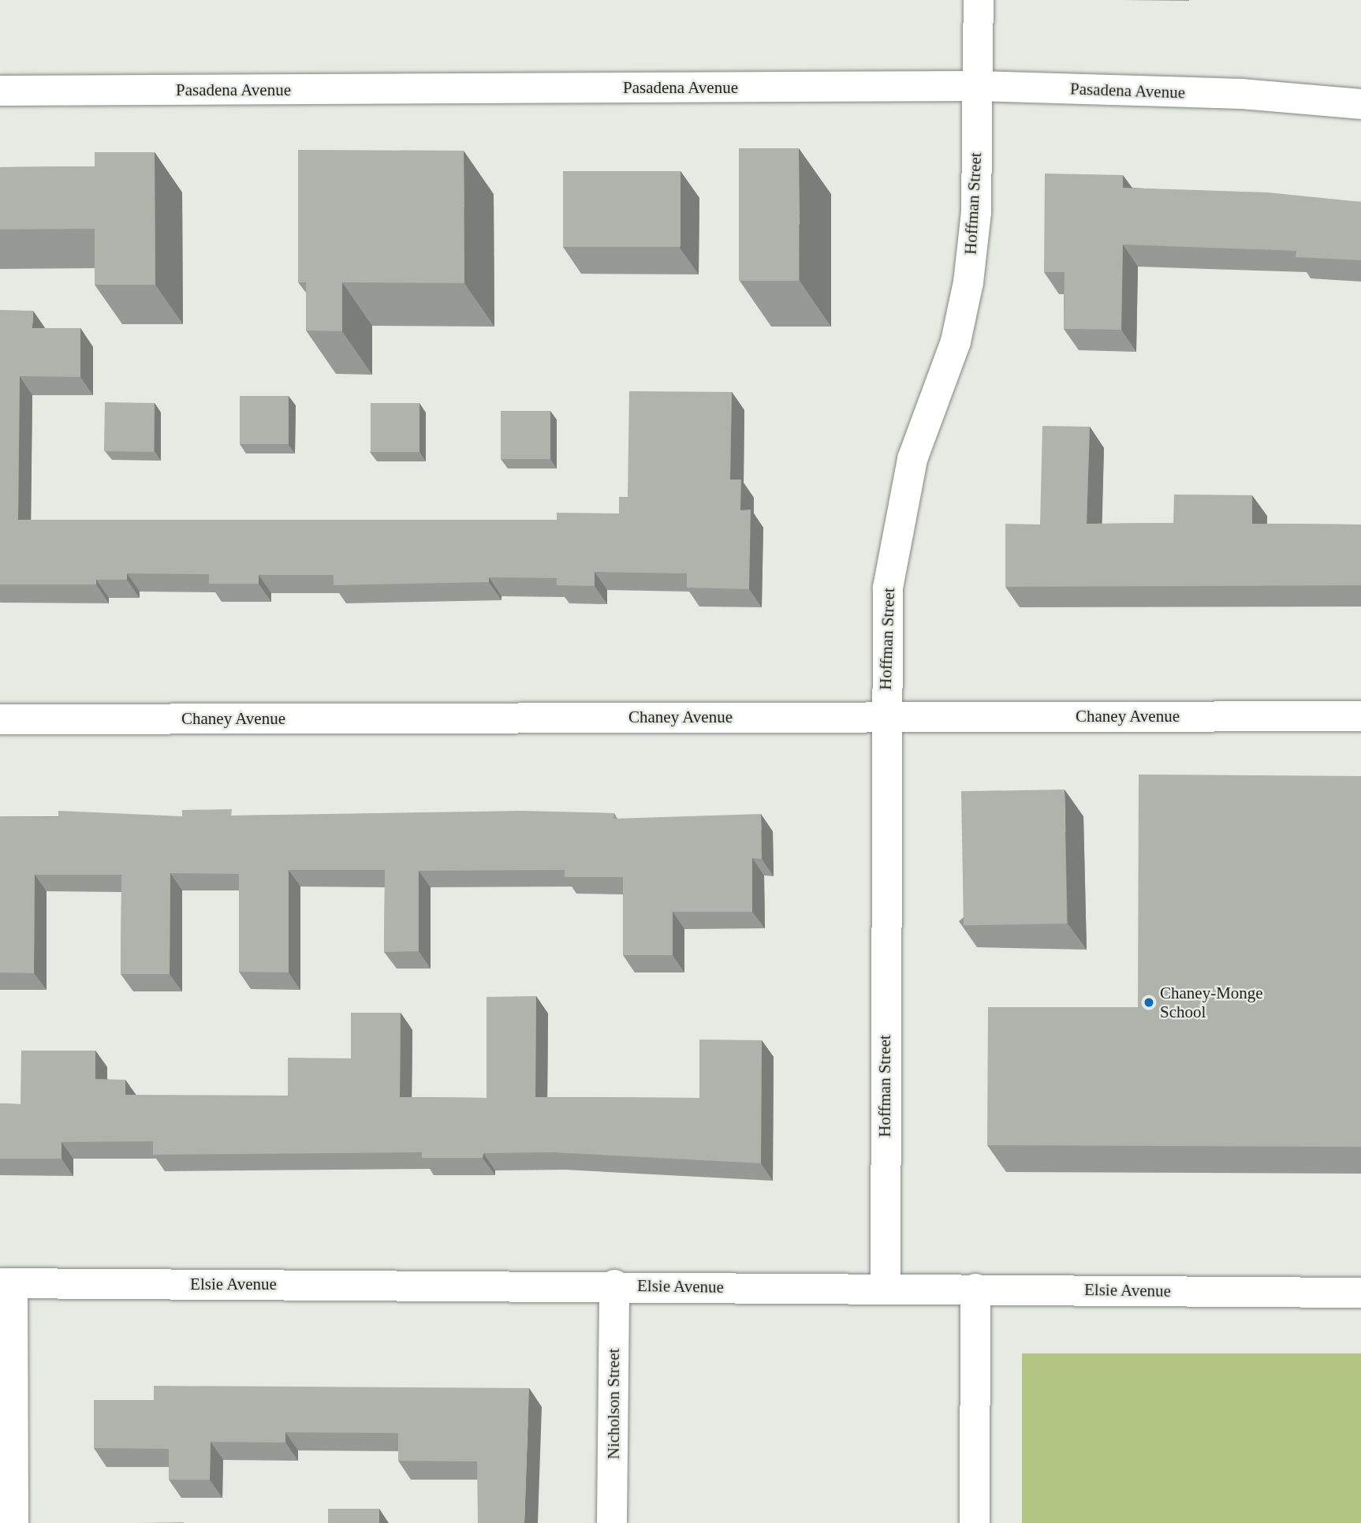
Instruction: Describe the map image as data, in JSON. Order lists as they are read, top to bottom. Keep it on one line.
{"streets":{"street":["Pasadena Avenue","Hoffman Street","Chaney Avenue","Elsie Avenue","Nicholson Street"]},"crossings":[["Pasadena Avenue","Hoffman Street"],["Hoffman Street","Chaney Avenue"],["Hoffman Street","Elsie Avenue"],["Elsie Avenue","Nicholson Street"]],"places":["Chaney-Monge School"]}
